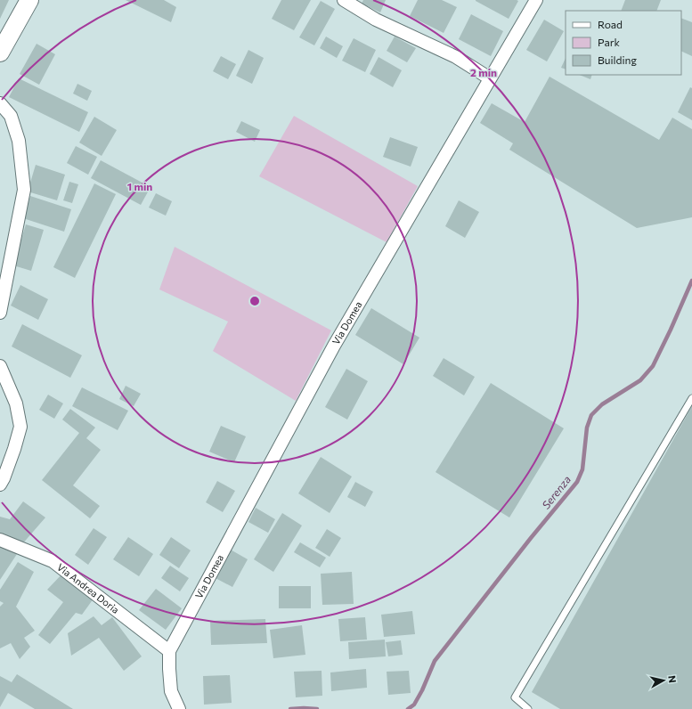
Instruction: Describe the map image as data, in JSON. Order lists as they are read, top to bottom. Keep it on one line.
{"streets":{"street":["Via Domea","Via Andrea Doria"]},"crossings":[["Via Domea","Via Andrea Doria"]],"water":["Serenza"],"legend":["Road","Park","Building"],"north":"right","rings":["2 min","1 min"]}
